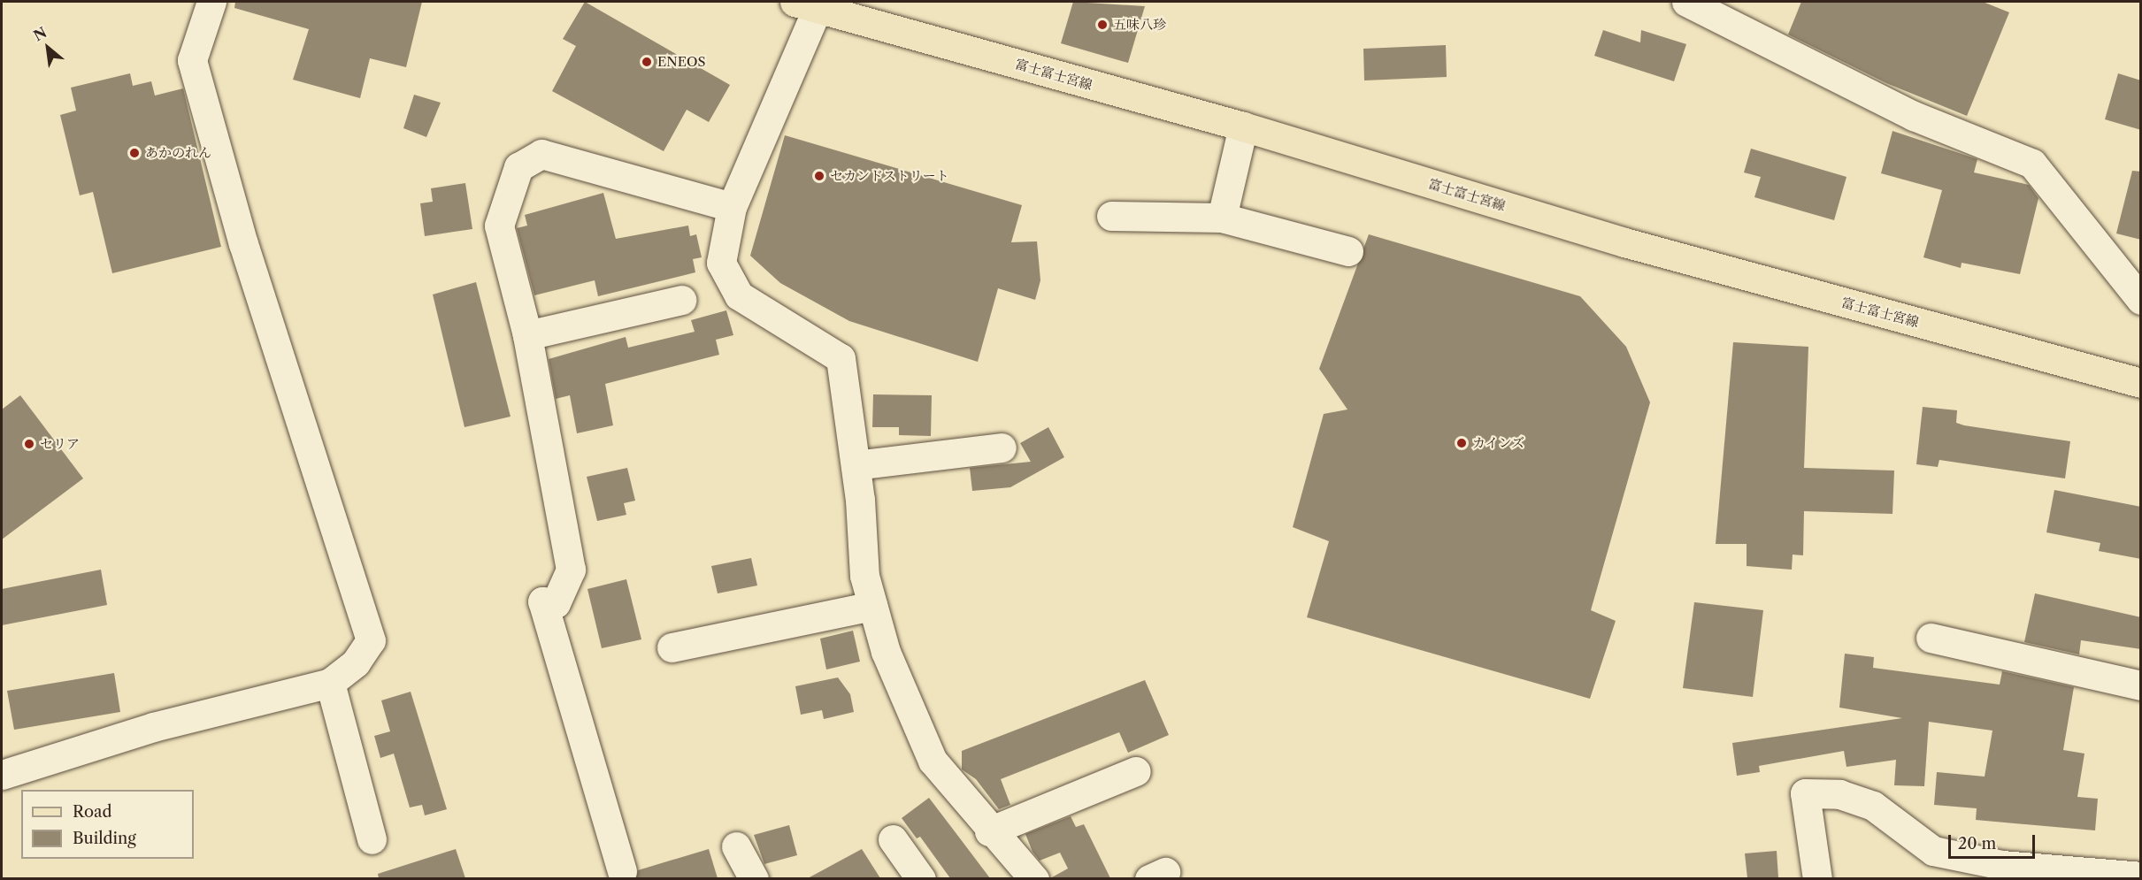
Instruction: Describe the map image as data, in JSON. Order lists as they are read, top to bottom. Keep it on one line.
{"streets":{"main road":["富士富士宮線"]},"places":["五味八珍","ENEOS","あかのれん","セカンドストリート","カインズ","セリア"],"legend":["Road","Building"],"scale_bar":"20 m","north":"top left"}
